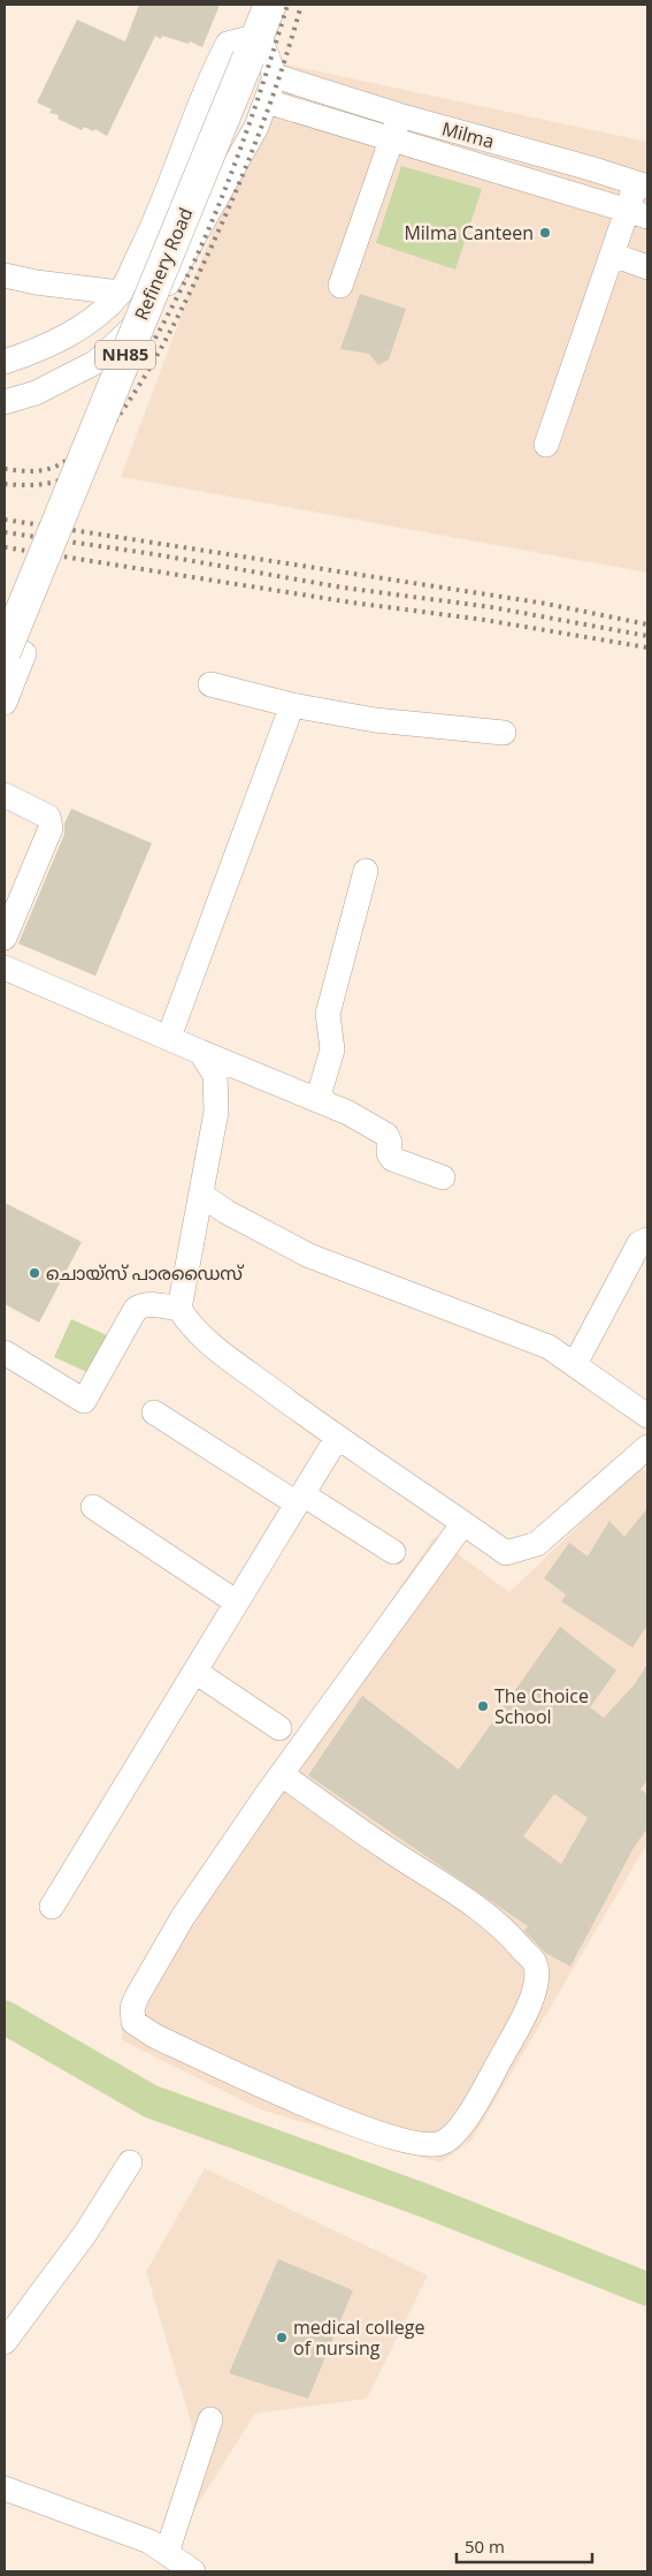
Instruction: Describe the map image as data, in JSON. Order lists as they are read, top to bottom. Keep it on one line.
{"streets":{"highway":["Refinery Road","NH85"],"street":["Milma"]},"places":["Milma Canteen","ചൊയ്സ് പാരഡൈസ്","The Choice School","medical college of nursing"],"scale_bar":"50 m"}
